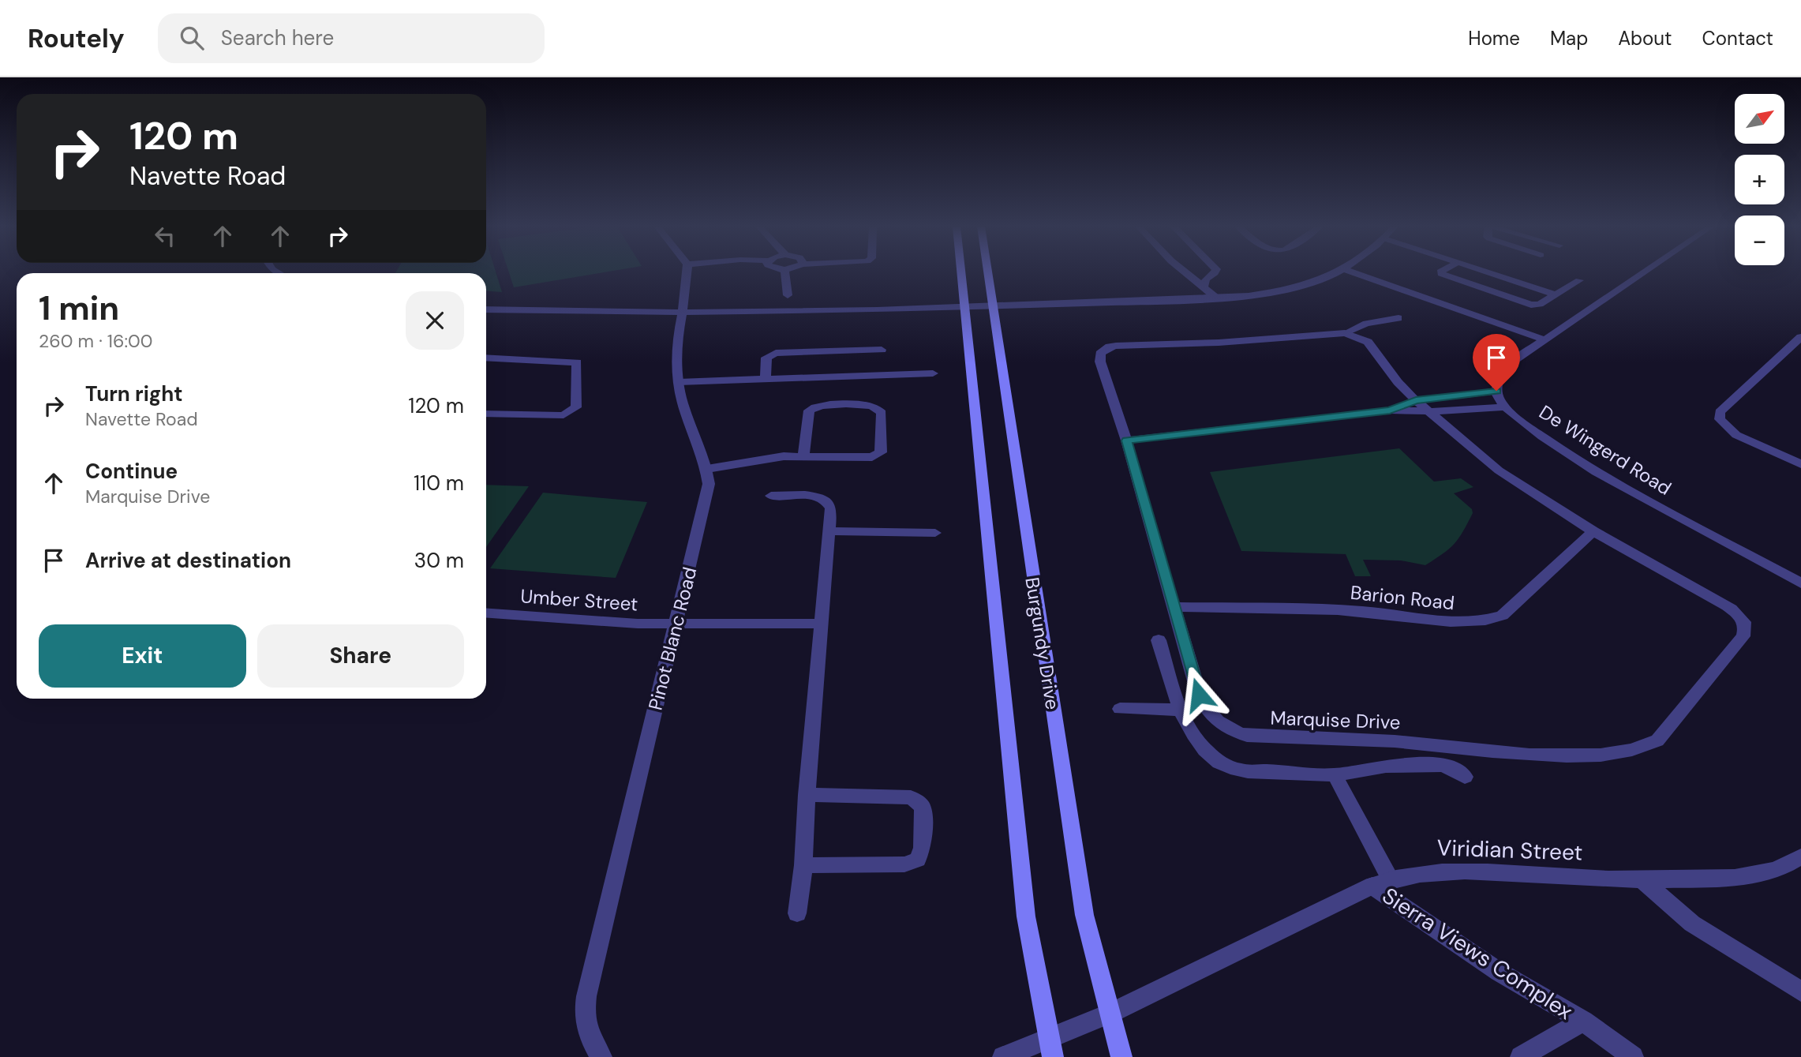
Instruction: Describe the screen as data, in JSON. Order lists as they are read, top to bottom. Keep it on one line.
{"streets":{"main road":["Burgundy Drive"],"street":["De Wingerd Road","Barion Road","Umber Street","Pinot Blanc Road","Marquise Drive","Viridian Street","Sierra Views Complex"]},"crossings":[["Barion Road","Marquise Drive"],["Umber Street","Pinot Blanc Road"],["Burgundy Drive","Viridian Street"],["Viridian Street","Sierra Views Complex"]],"north":"top right","page":{"header":"Routely","search":"Search here","nav":["Home","Map","About","Contact"],"map_buttons":["+","−"],"turn":["120 m","Navette Road"],"heading":["1 min","260 m · 16:00"],"list":[{"name":"Turn right","note":"Navette Road","value":"120 m"},{"name":"Continue","note":"Marquise Drive","value":"110 m"},{"name":"Arrive at destination","value":"30 m"}],"buttons":["Exit","Share"]}}
